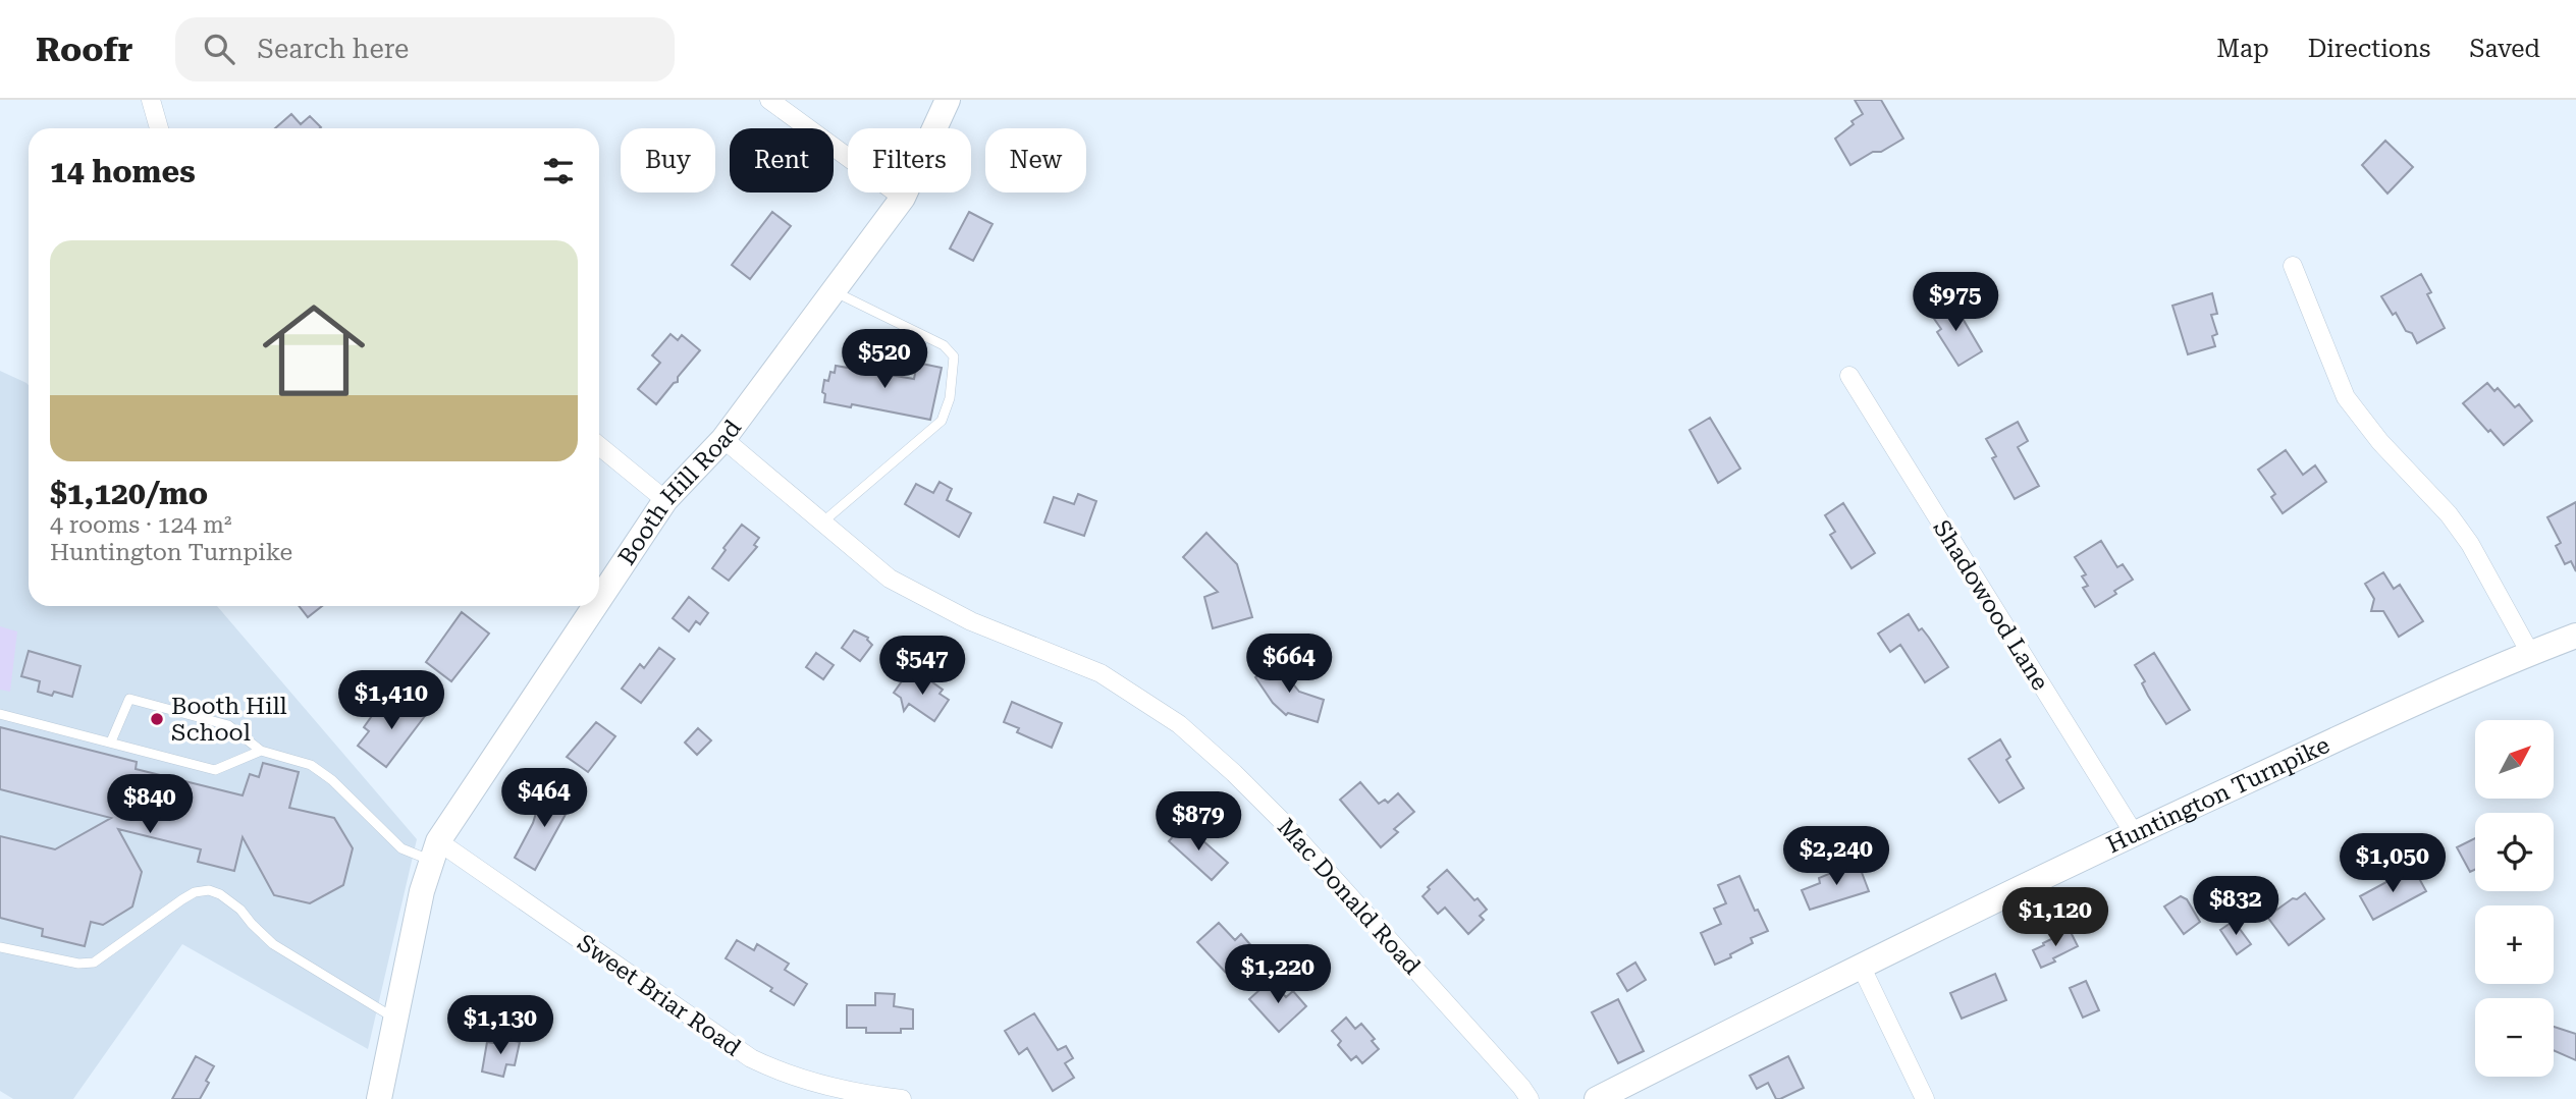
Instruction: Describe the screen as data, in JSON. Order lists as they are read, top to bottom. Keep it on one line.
{"streets":{"street":["Booth Hill Road","Shadowood Lane","Huntington Turnpike","Mac Donald Road","Sweet Briar Road"]},"crossings":[["Booth Hill Road","Mac Donald Road"],["Booth Hill Road","Sweet Briar Road"],["Shadowood Lane","Huntington Turnpike"]],"places":["Booth Hill School"],"north":"top right","page":{"header":"Roofr","search":"Search here","nav":["Map","Directions","Saved"],"chip":["Buy","Rent","Filters","New"],"heading":"14 homes","list":[{"name":"$1,120/mo","note":"4 rooms · 124 m² · Huntington Turnpike"}],"price":["$975","$520","$664","$547","$1,410","$464","$840","$879","$2,240","$1,050","$832","$1,120","$1,220","$1,130"],"map_buttons":["+","−"]}}
